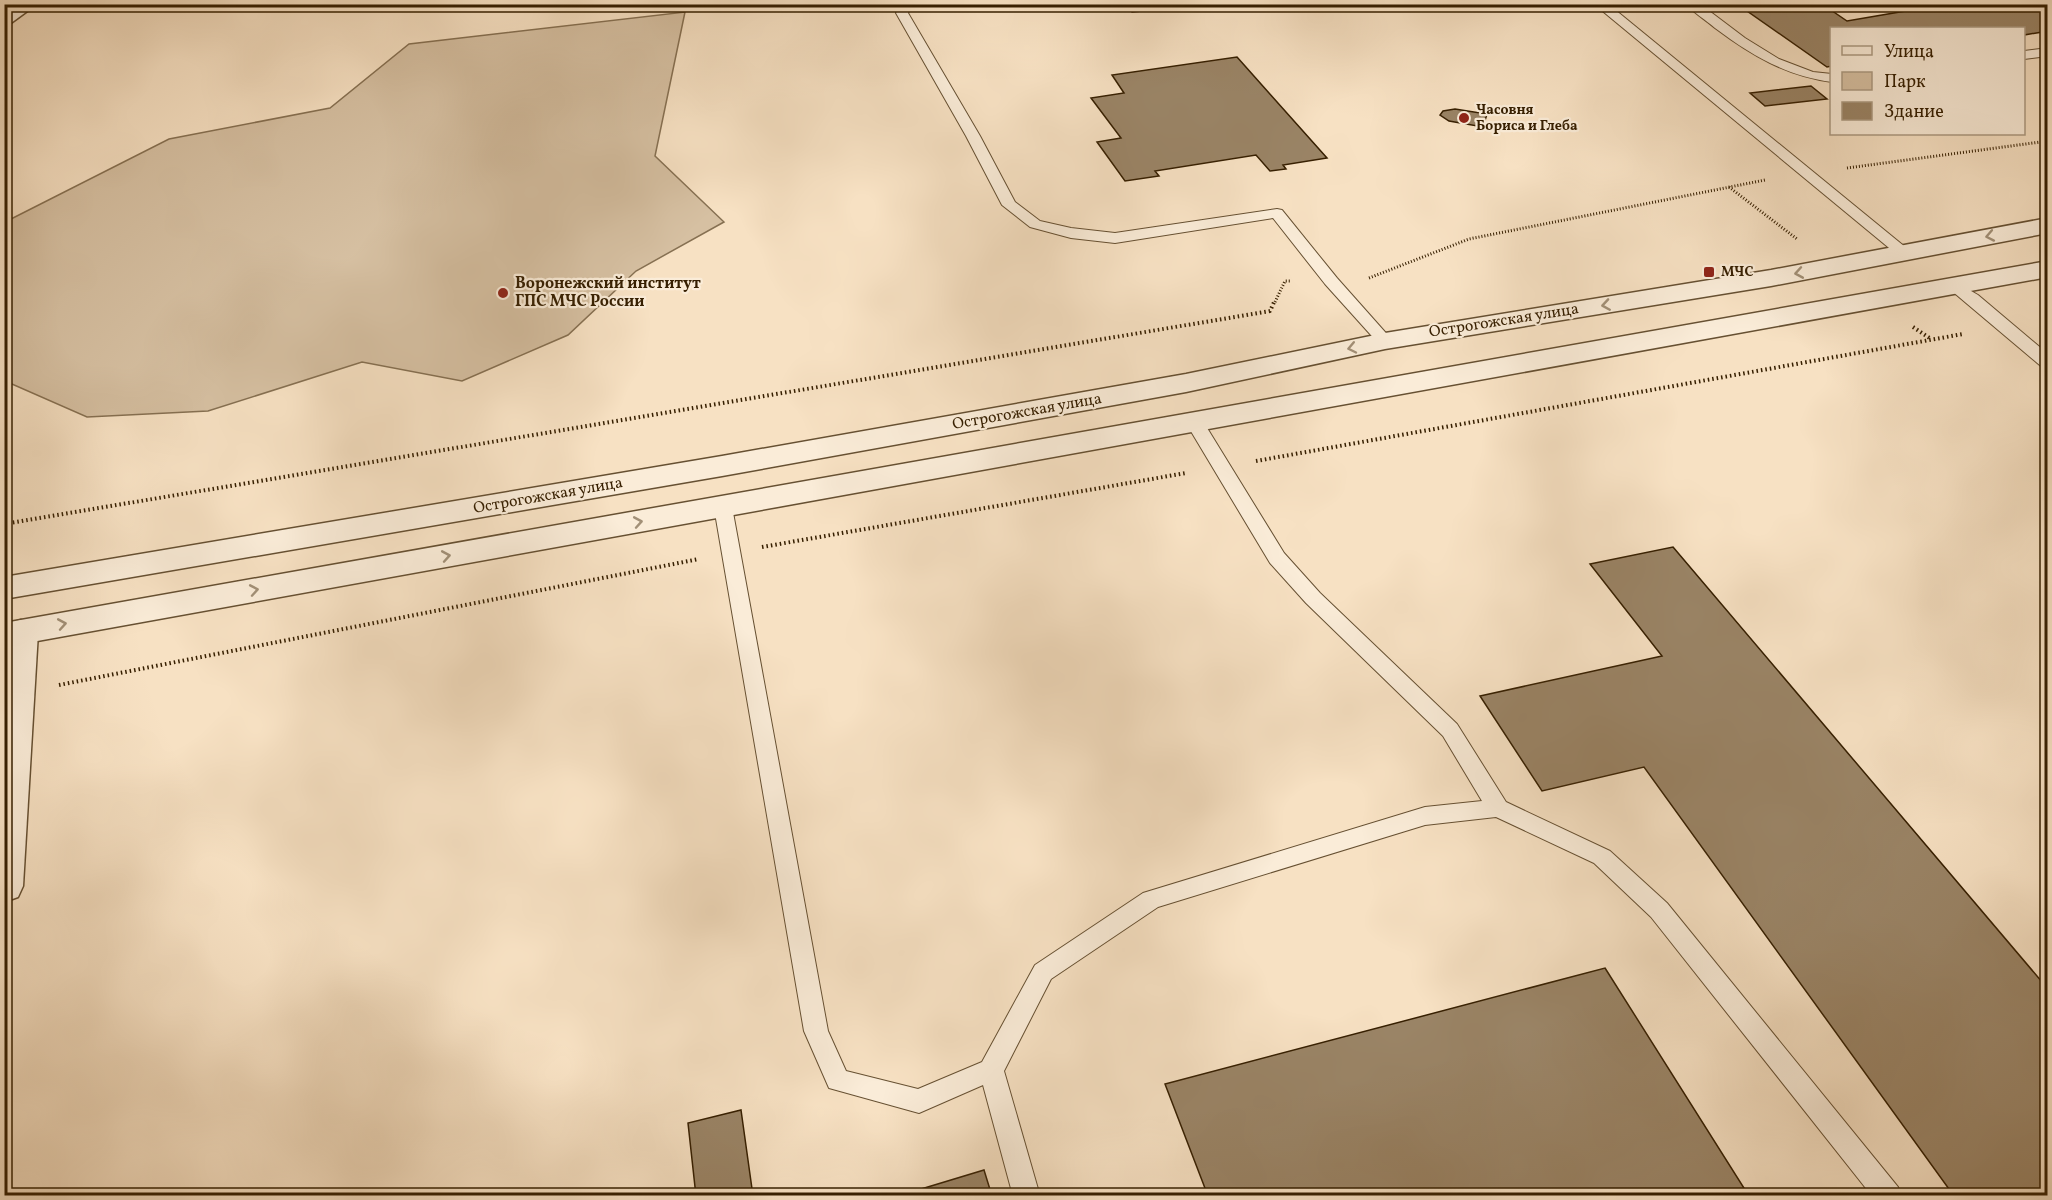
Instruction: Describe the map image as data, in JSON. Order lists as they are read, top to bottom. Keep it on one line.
{"streets":{"street":["Острогожская улица"]},"places":{"other":["Часовня Бориса и Глеба","Воронежский институт ГПС МЧС России"],"transit":["МЧС"]},"legend":["Улица","Парк","Здание"]}
